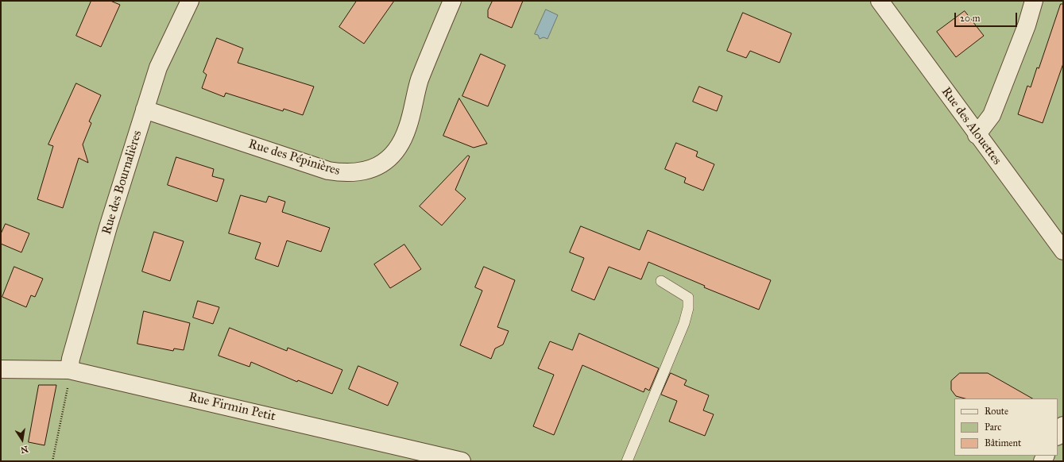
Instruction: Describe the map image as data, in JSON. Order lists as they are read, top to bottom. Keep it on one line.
{"streets":{"street":["Rue des Alouettes","Rue des Pépinières","Rue des Bournalières","Rue Firmin Petit"]},"crossings":[["Rue des Pépinières","Rue des Bournalières"],["Rue des Bournalières","Rue Firmin Petit"]],"legend":["Route","Parc","Bâtiment"],"scale_bar":"20 m","north":"bottom"}
